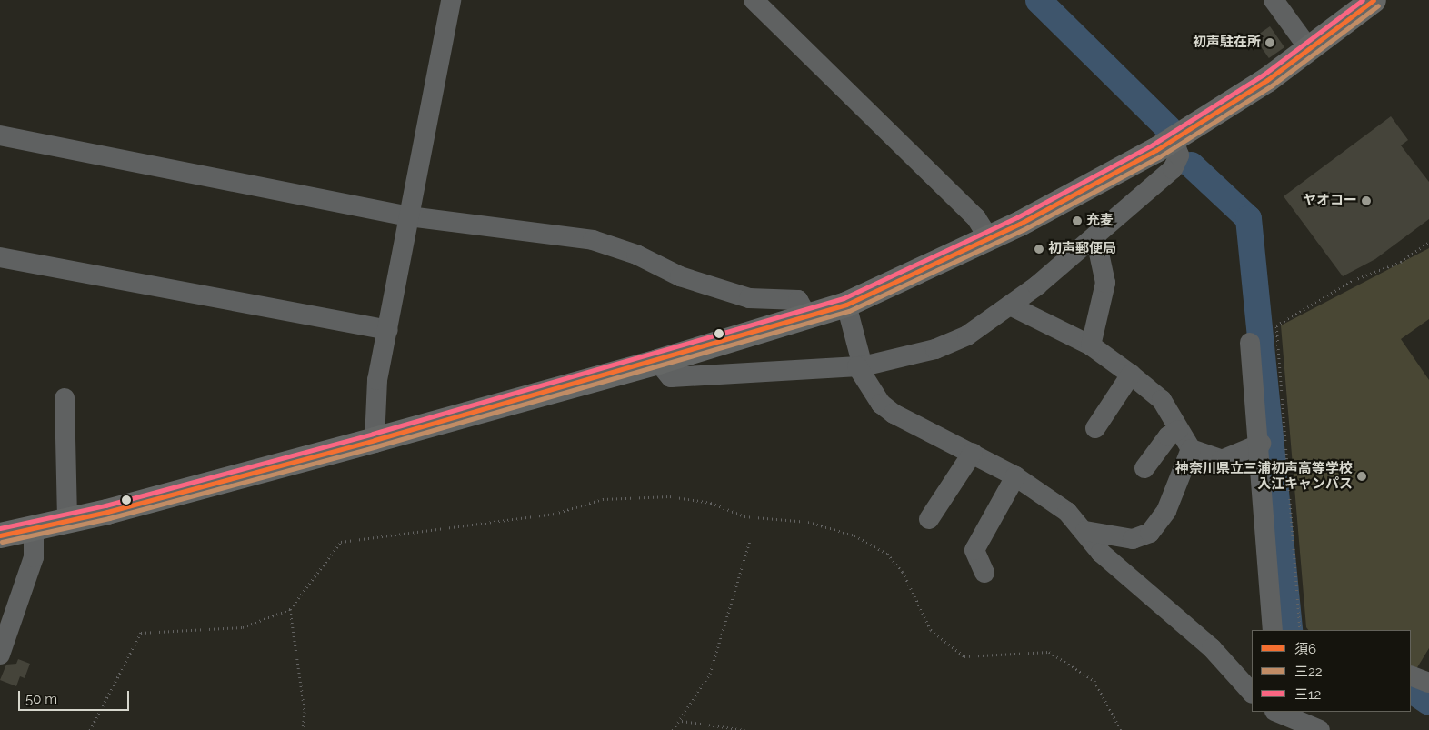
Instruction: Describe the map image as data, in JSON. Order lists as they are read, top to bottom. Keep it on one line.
{"places":["初声駐在所","ヤオコー","充麦","初声郵便局","神奈川県立三浦初声高等学校 入江キャンパス"],"lines":["transit line 須6","transit line 三12","transit line 三22"],"legend":["須6","三22","三12"],"scale_bar":"50 m"}
